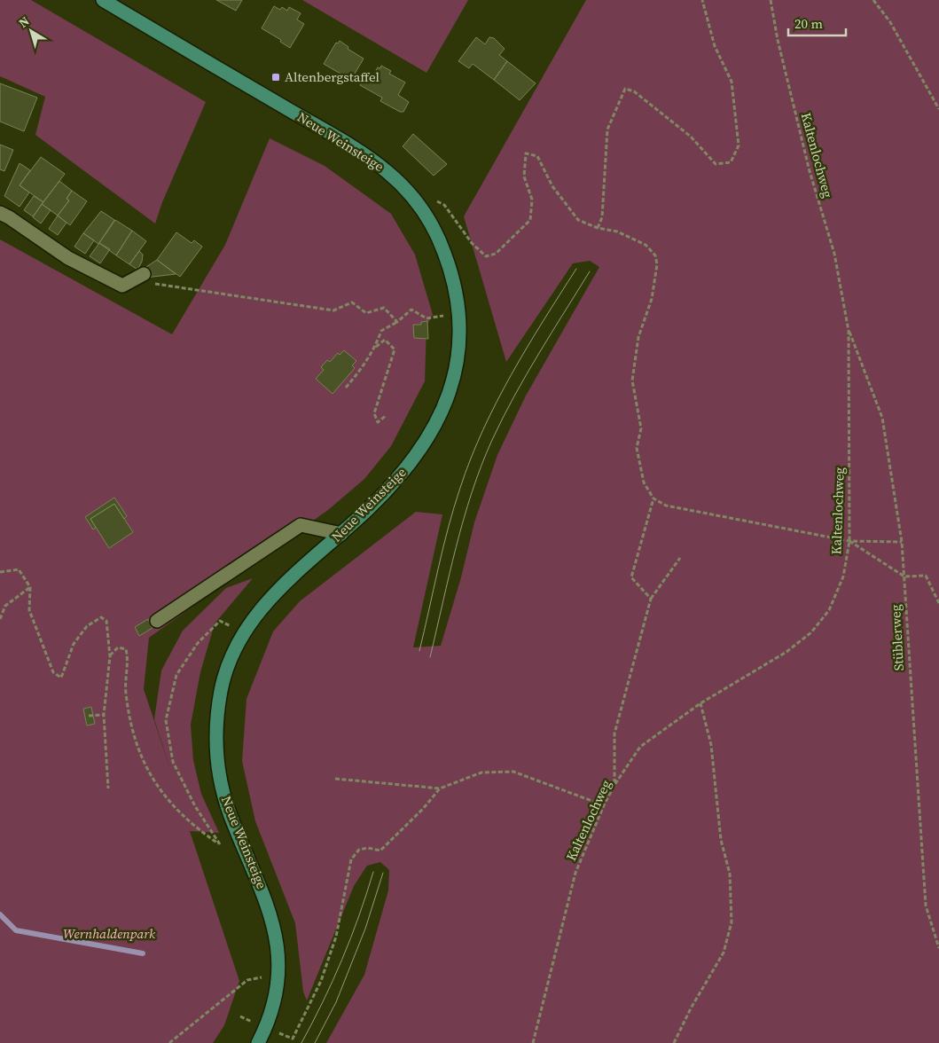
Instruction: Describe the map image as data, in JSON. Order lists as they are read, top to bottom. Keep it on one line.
{"streets":{"main road":["Neue Weinsteige"],"path":["Kaltenlochweg","Stüblerweg"]},"crossings":[["Kaltenlochweg","Stüblerweg"]],"parks":["Wernhaldenpark"],"places":{"transit":["Altenbergstaffel"]},"scale_bar":"20 m","north":"top left"}
